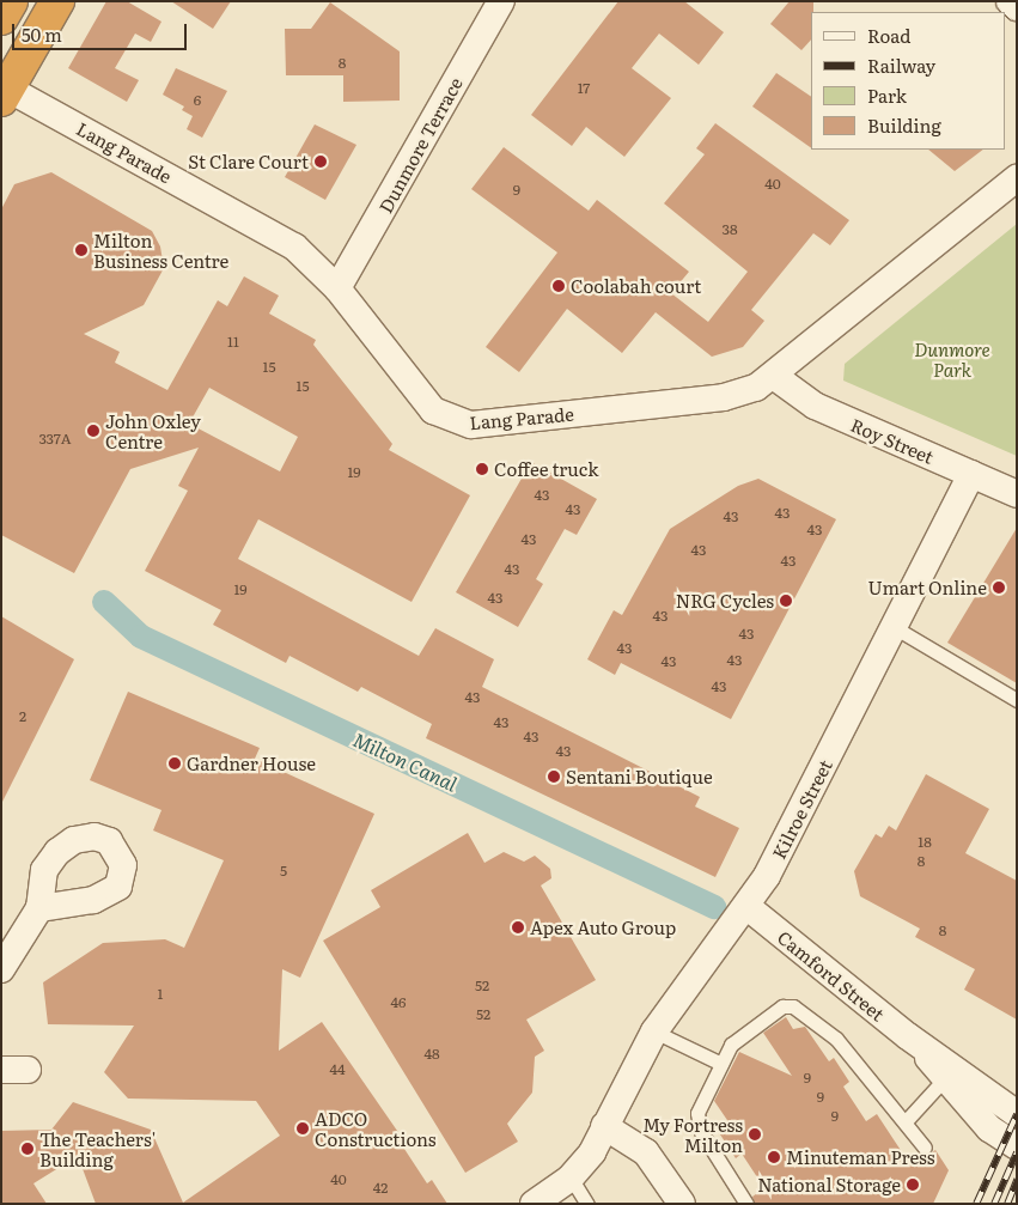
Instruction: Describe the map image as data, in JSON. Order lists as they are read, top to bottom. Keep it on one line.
{"streets":{"street":["Dunmore Terrace","Lang Parade","Roy Street","Kilroe Street","Camford Street"]},"crossings":[["Dunmore Terrace","Lang Parade"],["Lang Parade","Roy Street"],["Roy Street","Kilroe Street"],["Kilroe Street","Camford Street"]],"water":["Milton Canal"],"parks":["Dunmore Park"],"places":["St Clare Court","Milton Business Centre","Coolabah court","John Oxley Centre","Coffee truck","Umart Online","NRG Cycles","Gardner House","Sentani Boutique","Apex Auto Group","ADCO Constructions","My Fortress Milton","The Teachers' Building","Minuteman Press","National Storage"],"house_numbers":["8","17","6","40","9","38","11","15","15","337A","19","43","43","43","43","43","43","43","43","43","19","43","43","43","43","43","43","43","43","2","43","43","43","18","8","5","8","52","1","46","52","48","44","9","9","9","40","42"],"legend":["Road","Railway","Park","Building"],"scale_bar":"50 m"}
